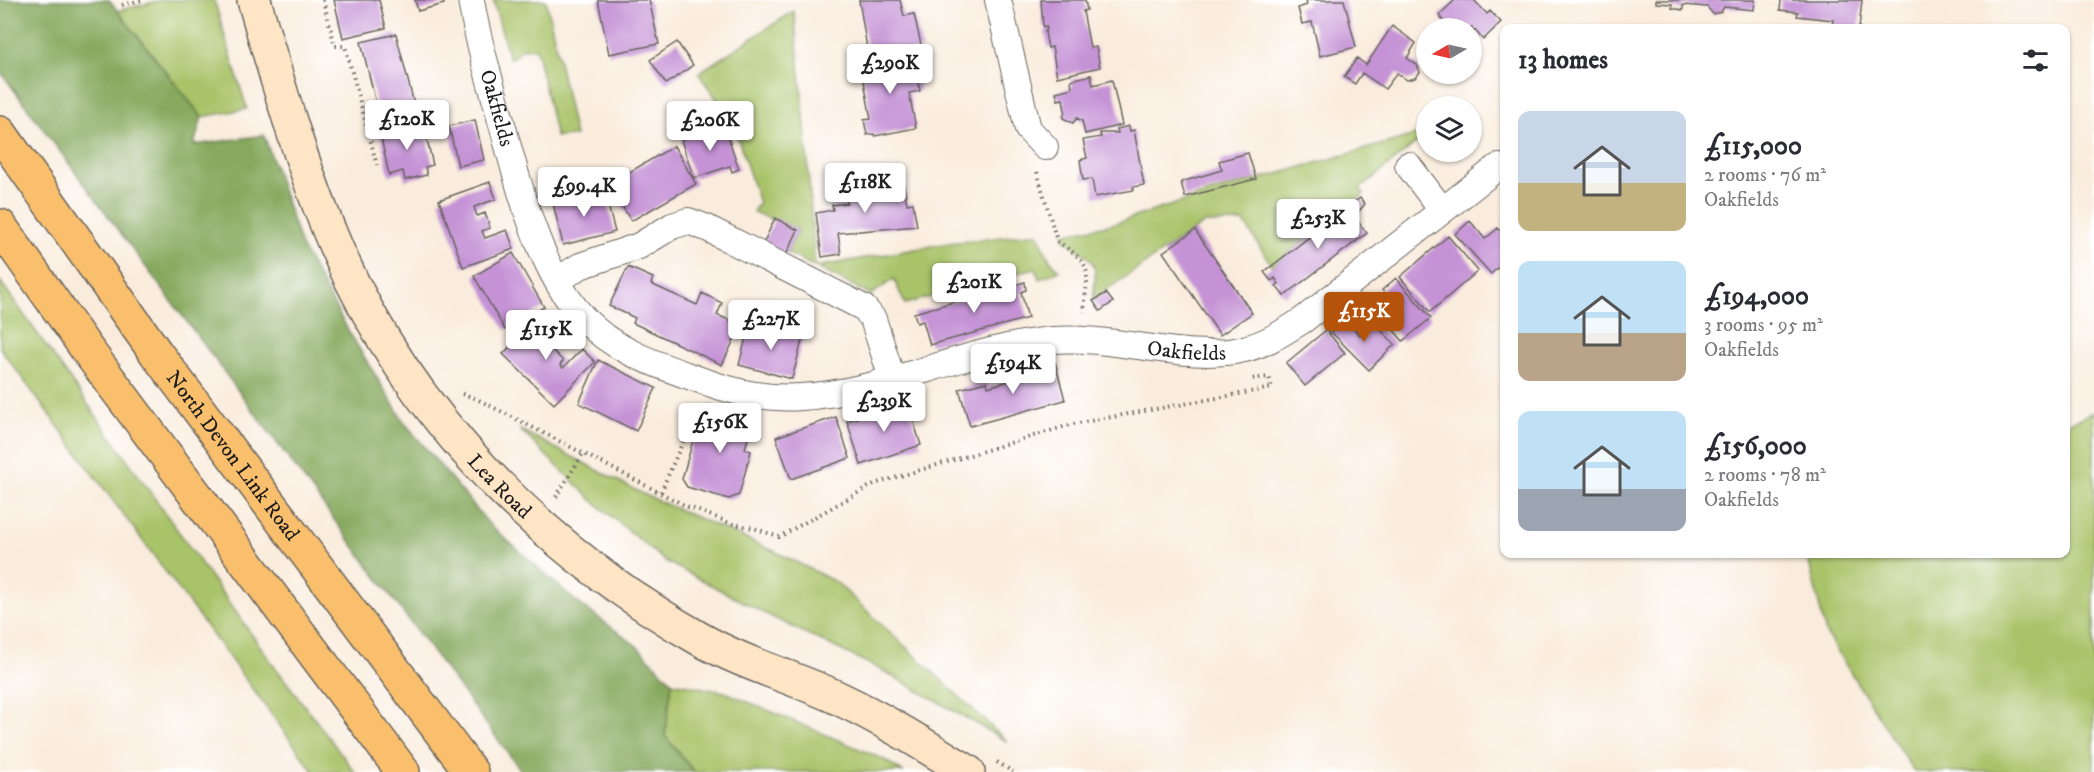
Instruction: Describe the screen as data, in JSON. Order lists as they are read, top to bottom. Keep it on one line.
{"streets":{"highway":["North Devon Link Road"],"street":["Oakfields","Lea Road"]},"north":"left","page":{"heading":"13 homes","price":["£290K","£120K","£206K","£118K","£99.4K","£253K","£201K","£115K","£227K","£115K","£194K","£239K","£156K"],"list":[{"name":"£115,000","note":"2 rooms · 76 m² · Oakfields"},{"name":"£194,000","note":"3 rooms · 95 m² · Oakfields"},{"name":"£156,000","note":"2 rooms · 78 m² · Oakfields"}]}}
